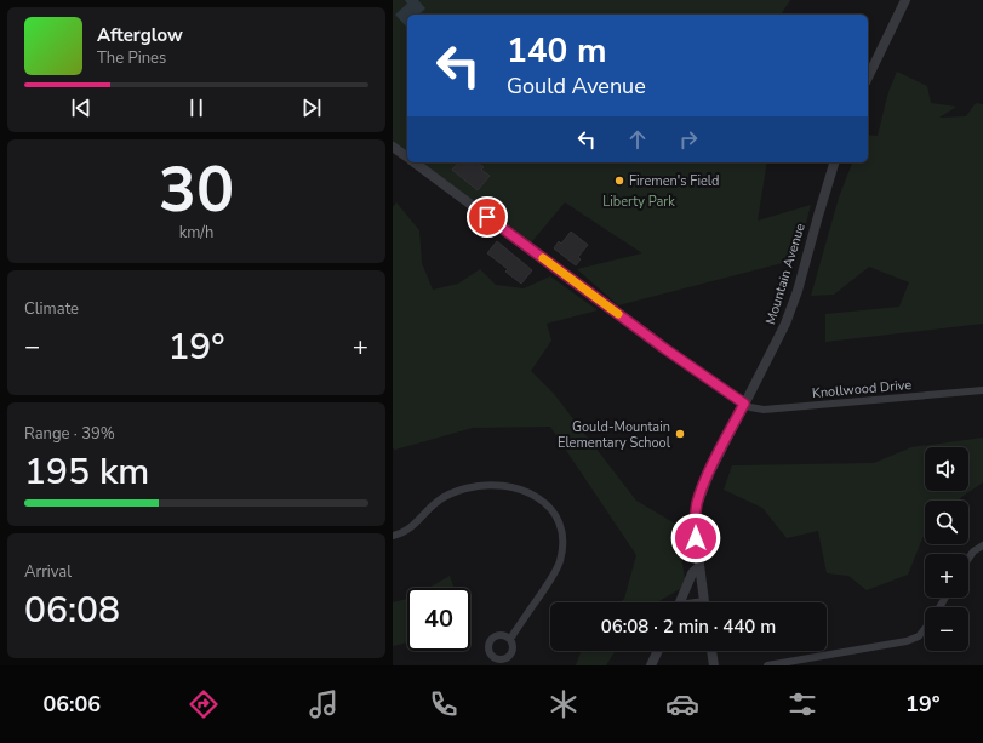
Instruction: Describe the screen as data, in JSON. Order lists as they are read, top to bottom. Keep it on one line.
{"streets":{"street":["Mountain Avenue","Knollwood Drive"]},"crossings":[["Mountain Avenue","Knollwood Drive"]],"parks":["Liberty Park"],"places":["Firemen's Field","Gould-Mountain Elementary School"],"page":{"turn":["140 m","Gould Avenue"],"song":["Afterglow","The Pines"],"tile":[["30","km/h"],"Climate",["Range · 39%","195 km"],["Arrival","06:08"]],"heat":["−","19°","+"],"map_buttons":["+","−"],"limit":"40","trip":"06:08 · 2 min · 440 m","tabs":["06:06","19°"]}}
